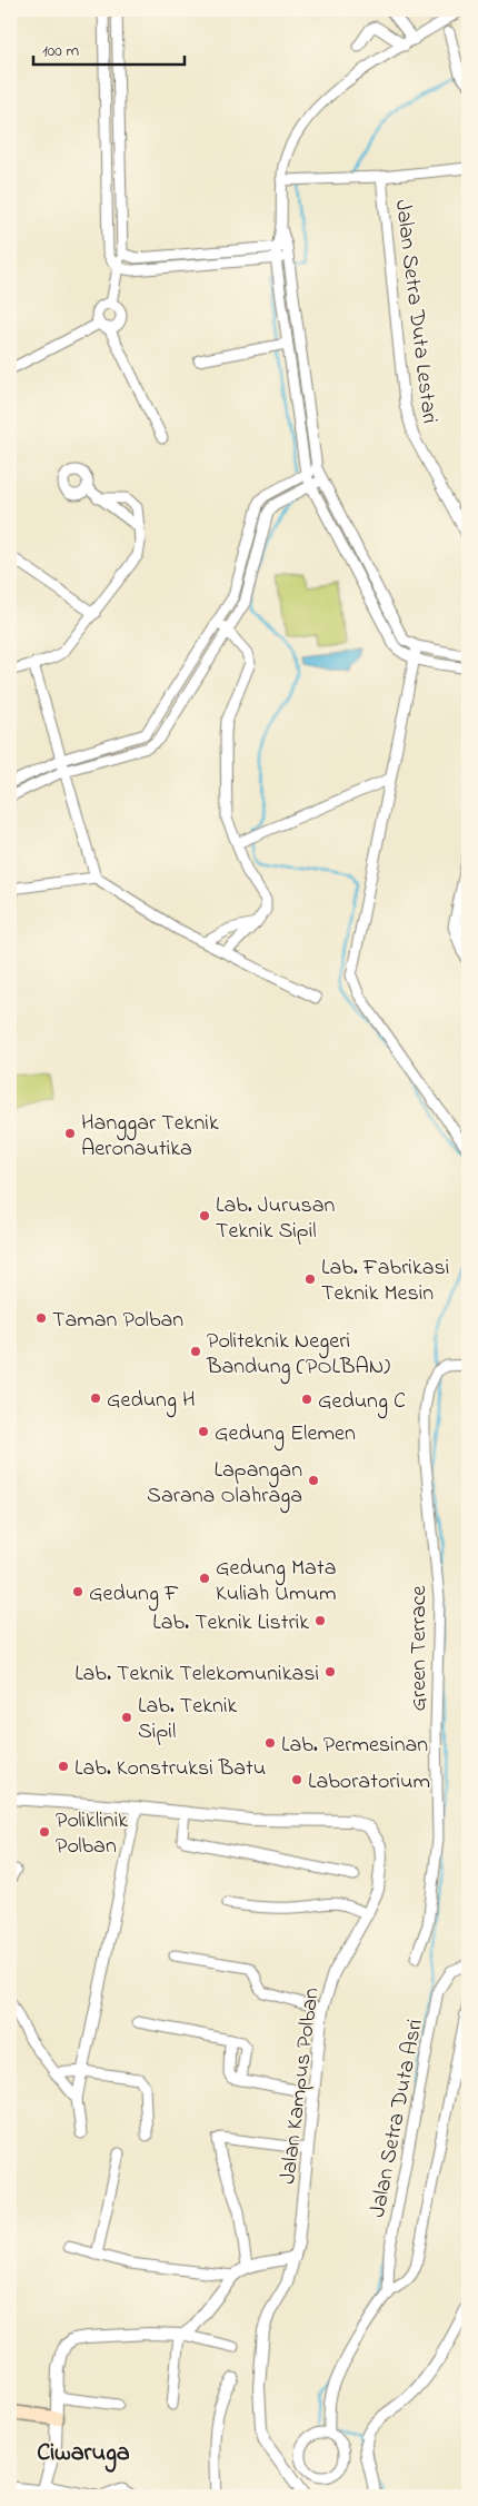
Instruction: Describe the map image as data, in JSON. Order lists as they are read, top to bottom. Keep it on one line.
{"streets":{"street":["Jalan Setra Duta Lestari","Green Terrace","Jalan Kampus Polban","Jalan Setra Duta Asri"]},"districts":["Ciwaruga"],"places":["Hanggar Teknik Aeronautika","Lab. Jurusan Teknik Sipil","Lab. Fabrikasi Teknik Mesin","Taman Polban","Politeknik Negeri Bandung (POLBAN)","Gedung H","Gedung C","Gedung Elemen","Lapangan Sarana Olahraga","Gedung Mata Kuliah Umum","Gedung F","Lab. Teknik Listrik","Lab. Teknik Telekomunikasi","Lab. Teknik Sipil","Lab. Permesinan","Lab. Konstruksi Batu","Laboratorium","Poliklinik Polban"],"scale_bar":"100 m"}
